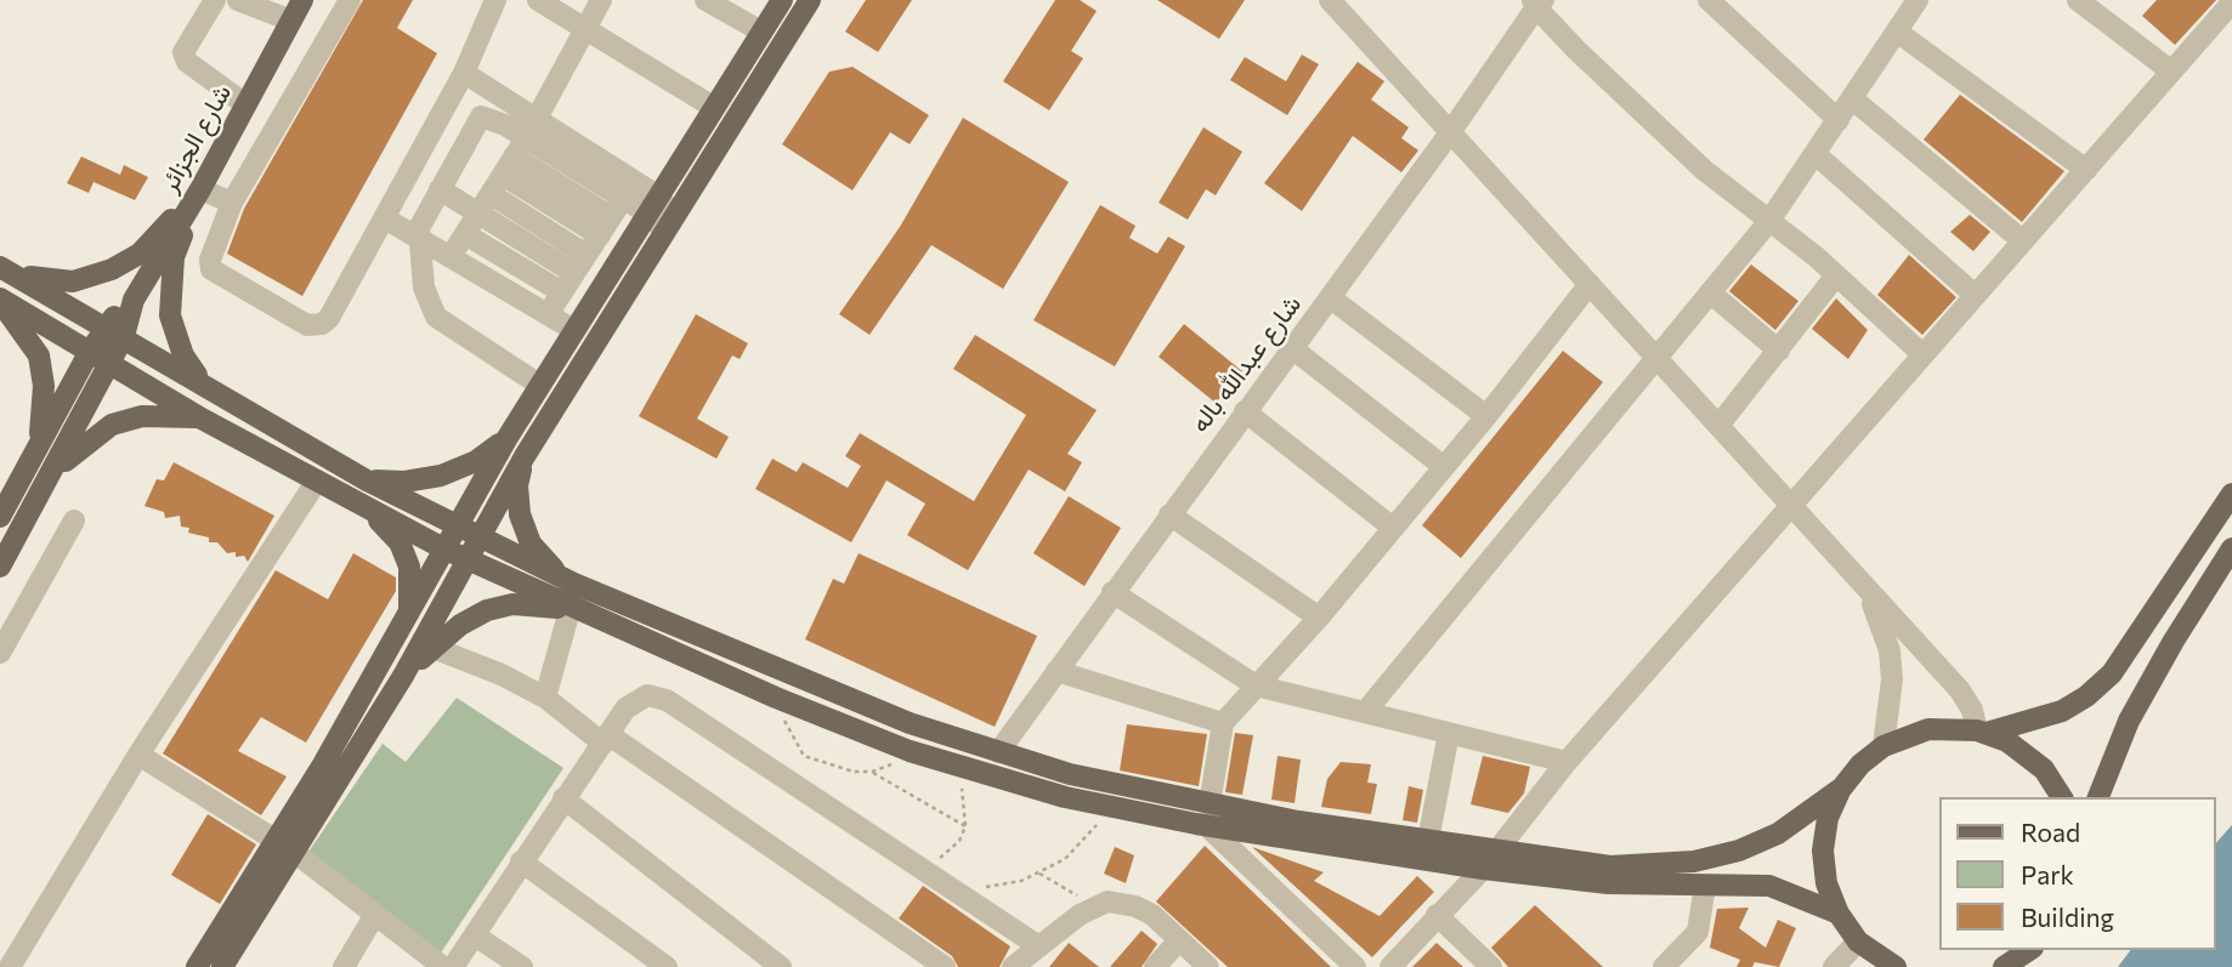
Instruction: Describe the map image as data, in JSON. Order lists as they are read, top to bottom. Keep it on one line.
{"streets":{"main road":["شارع الجزائر"],"street":["شارع عبدالله باله"]},"legend":["Road","Park","Building"]}
